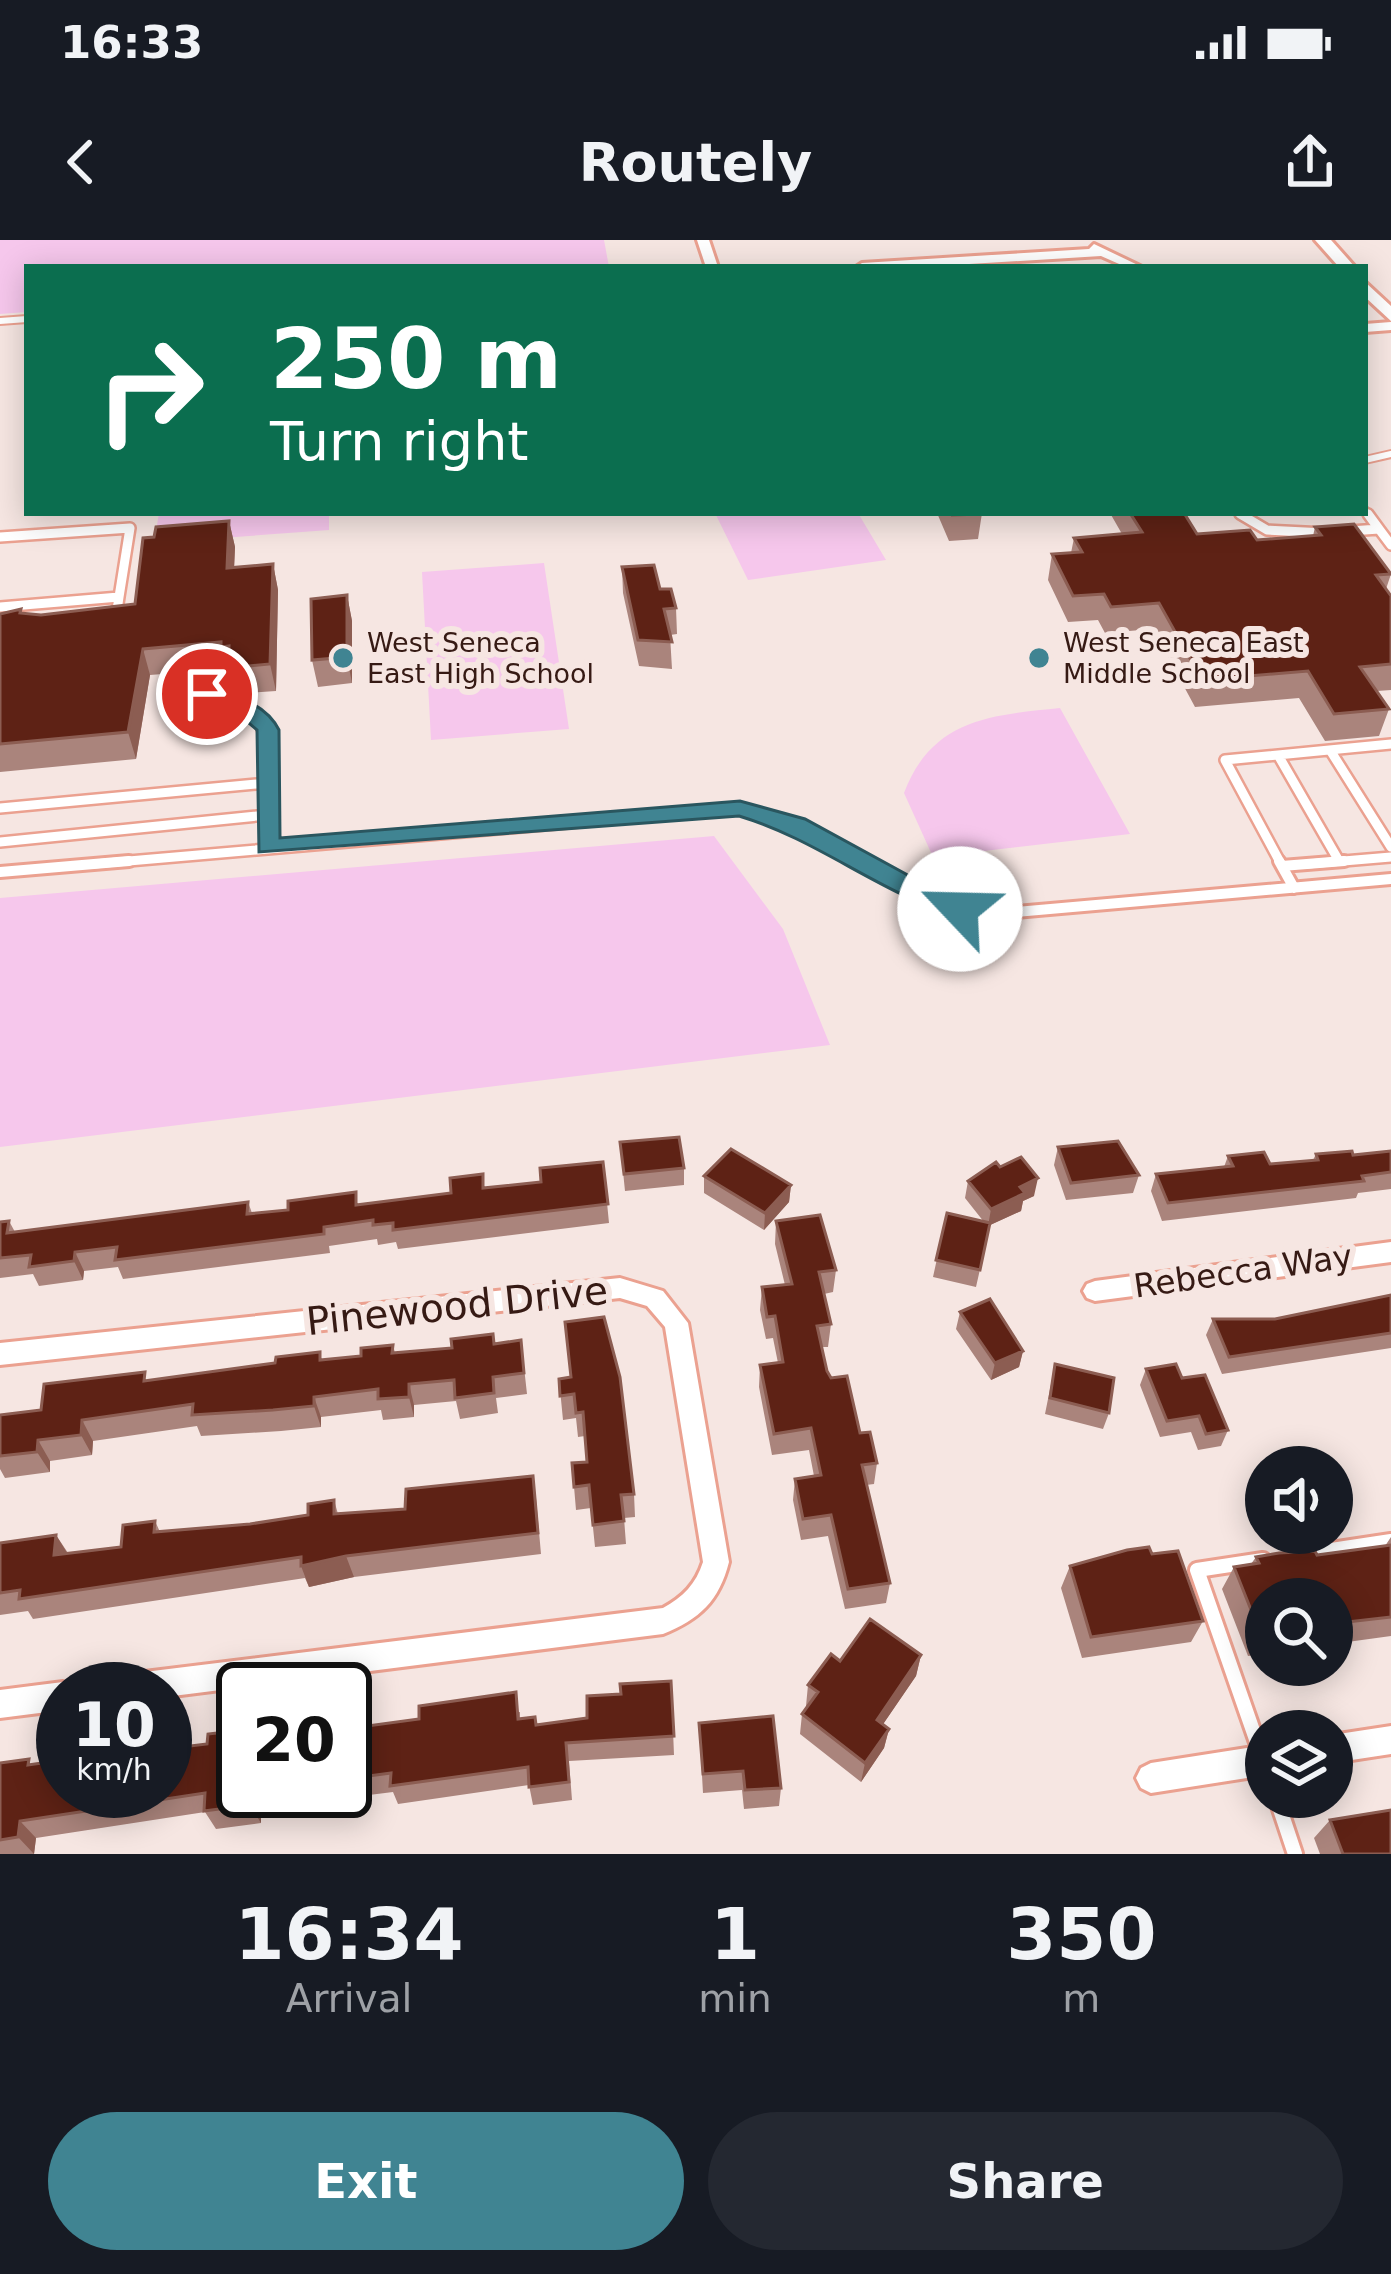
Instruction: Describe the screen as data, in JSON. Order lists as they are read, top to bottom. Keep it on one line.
{"streets":{"street":["Rebecca Way","Pinewood Drive"]},"places":["West Seneca East High School","West Seneca East Middle School"],"page":{"status":"16:33","header":"Routely","turn":["250 m","Turn right"],"speed":"10 km/h","limit":"20","eta":["16:34","Arrival","1","min","350","m"],"buttons":["Exit","Share"]}}
